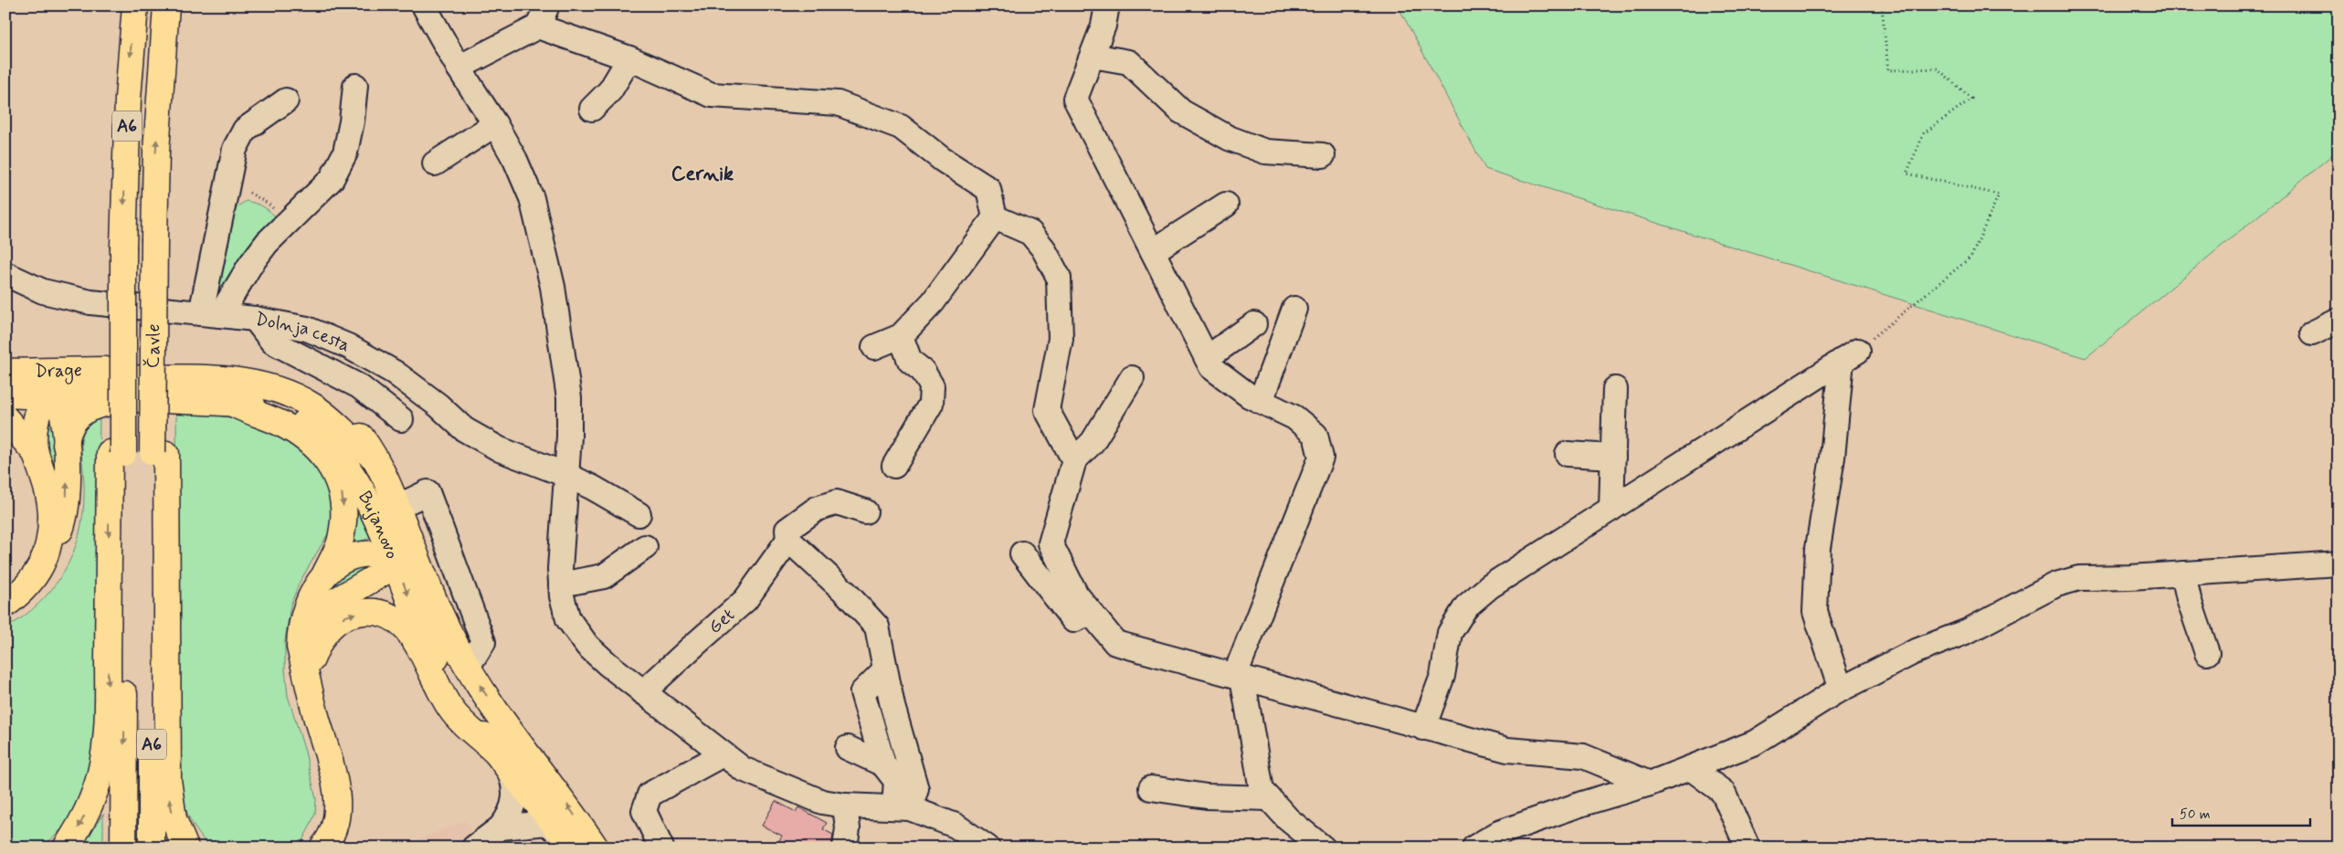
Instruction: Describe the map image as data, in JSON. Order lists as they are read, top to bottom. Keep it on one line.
{"streets":{"main road":["A6","Čavle","Drage","Bujanovo"],"street":["Dolnja cesta","Get"]},"crossings":[["A6","Čavle"],["Drage","Bujanovo"]],"districts":["Cernik"],"scale_bar":"50 m"}
